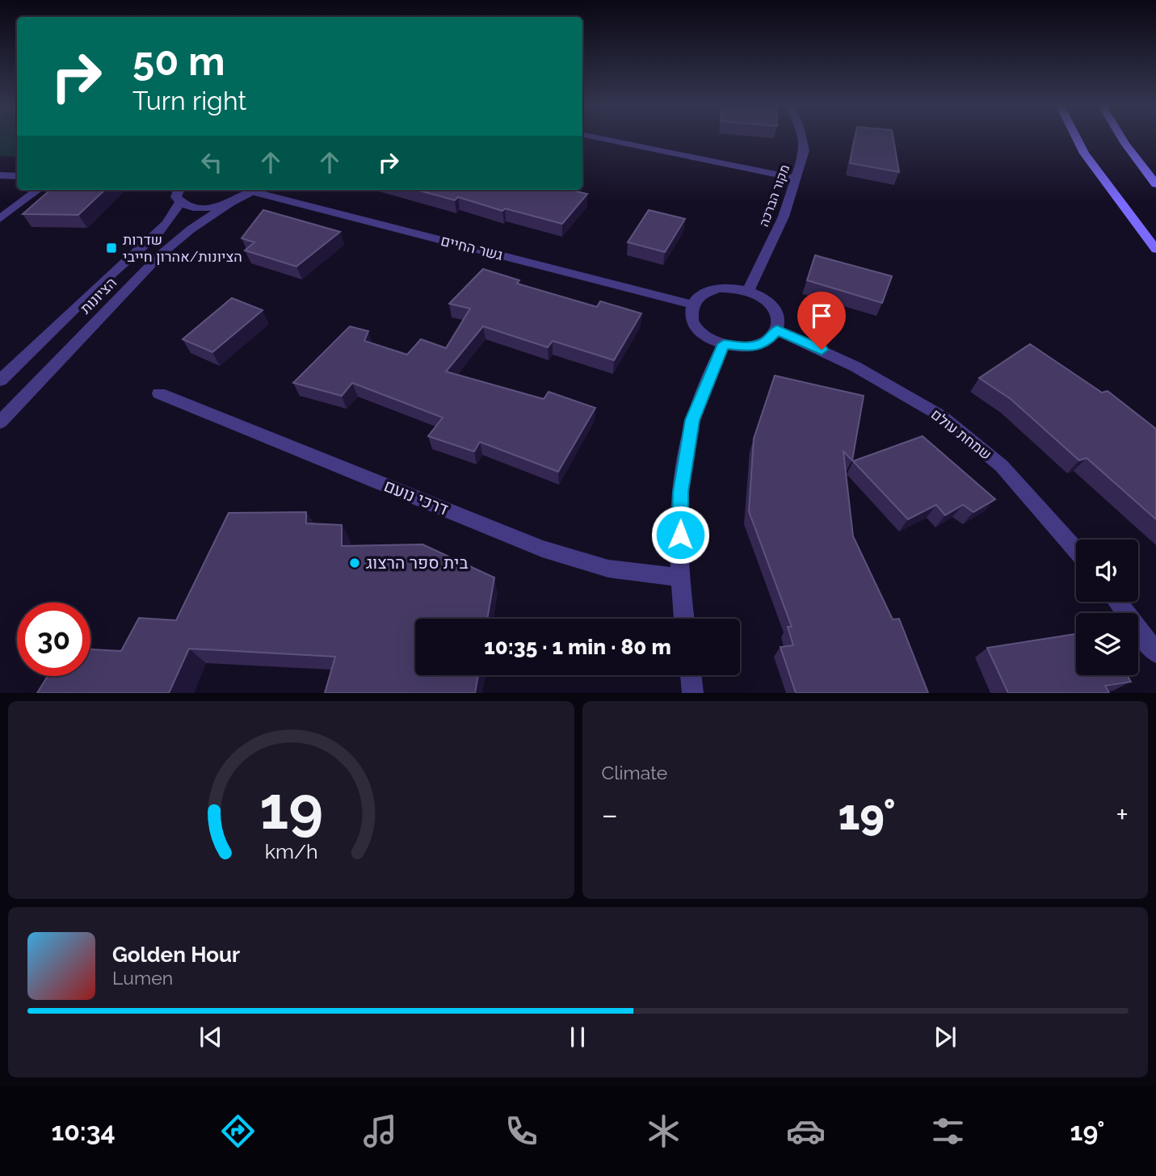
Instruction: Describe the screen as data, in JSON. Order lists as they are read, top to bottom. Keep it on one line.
{"streets":{"street":["מקור הברכה","גשר החיים","הציונות","שמחת עולם","דרכי נועם"]},"crossings":[["מקור הברכה","גשר החיים"],["מקור הברכה","שמחת עולם"],["גשר החיים","שמחת עולם"]],"places":{"transit":["שדרות הציונות/אהרון חייבי"],"other":["בית ספר הרצוג"]},"page":{"turn":["50 m","Turn right"],"limit":"30","trip":"10:35 · 1 min · 80 m","tile":"Climate","heat":["−","19°","+"],"song":["Golden Hour","Lumen"],"tabs":["10:34","19°"],"gauge":["19","km/h"]}}
